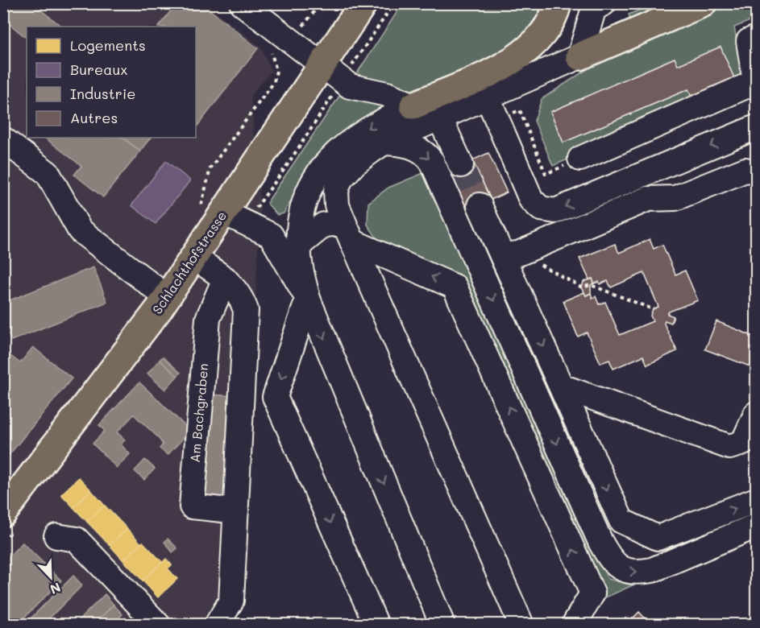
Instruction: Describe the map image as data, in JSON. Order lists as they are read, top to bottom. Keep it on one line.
{"streets":{"main road":["Schlachthofstrasse"],"street":["Am Bachgraben"]},"legend":["Logements","Bureaux","Industrie","Autres"],"north":"bottom right"}
